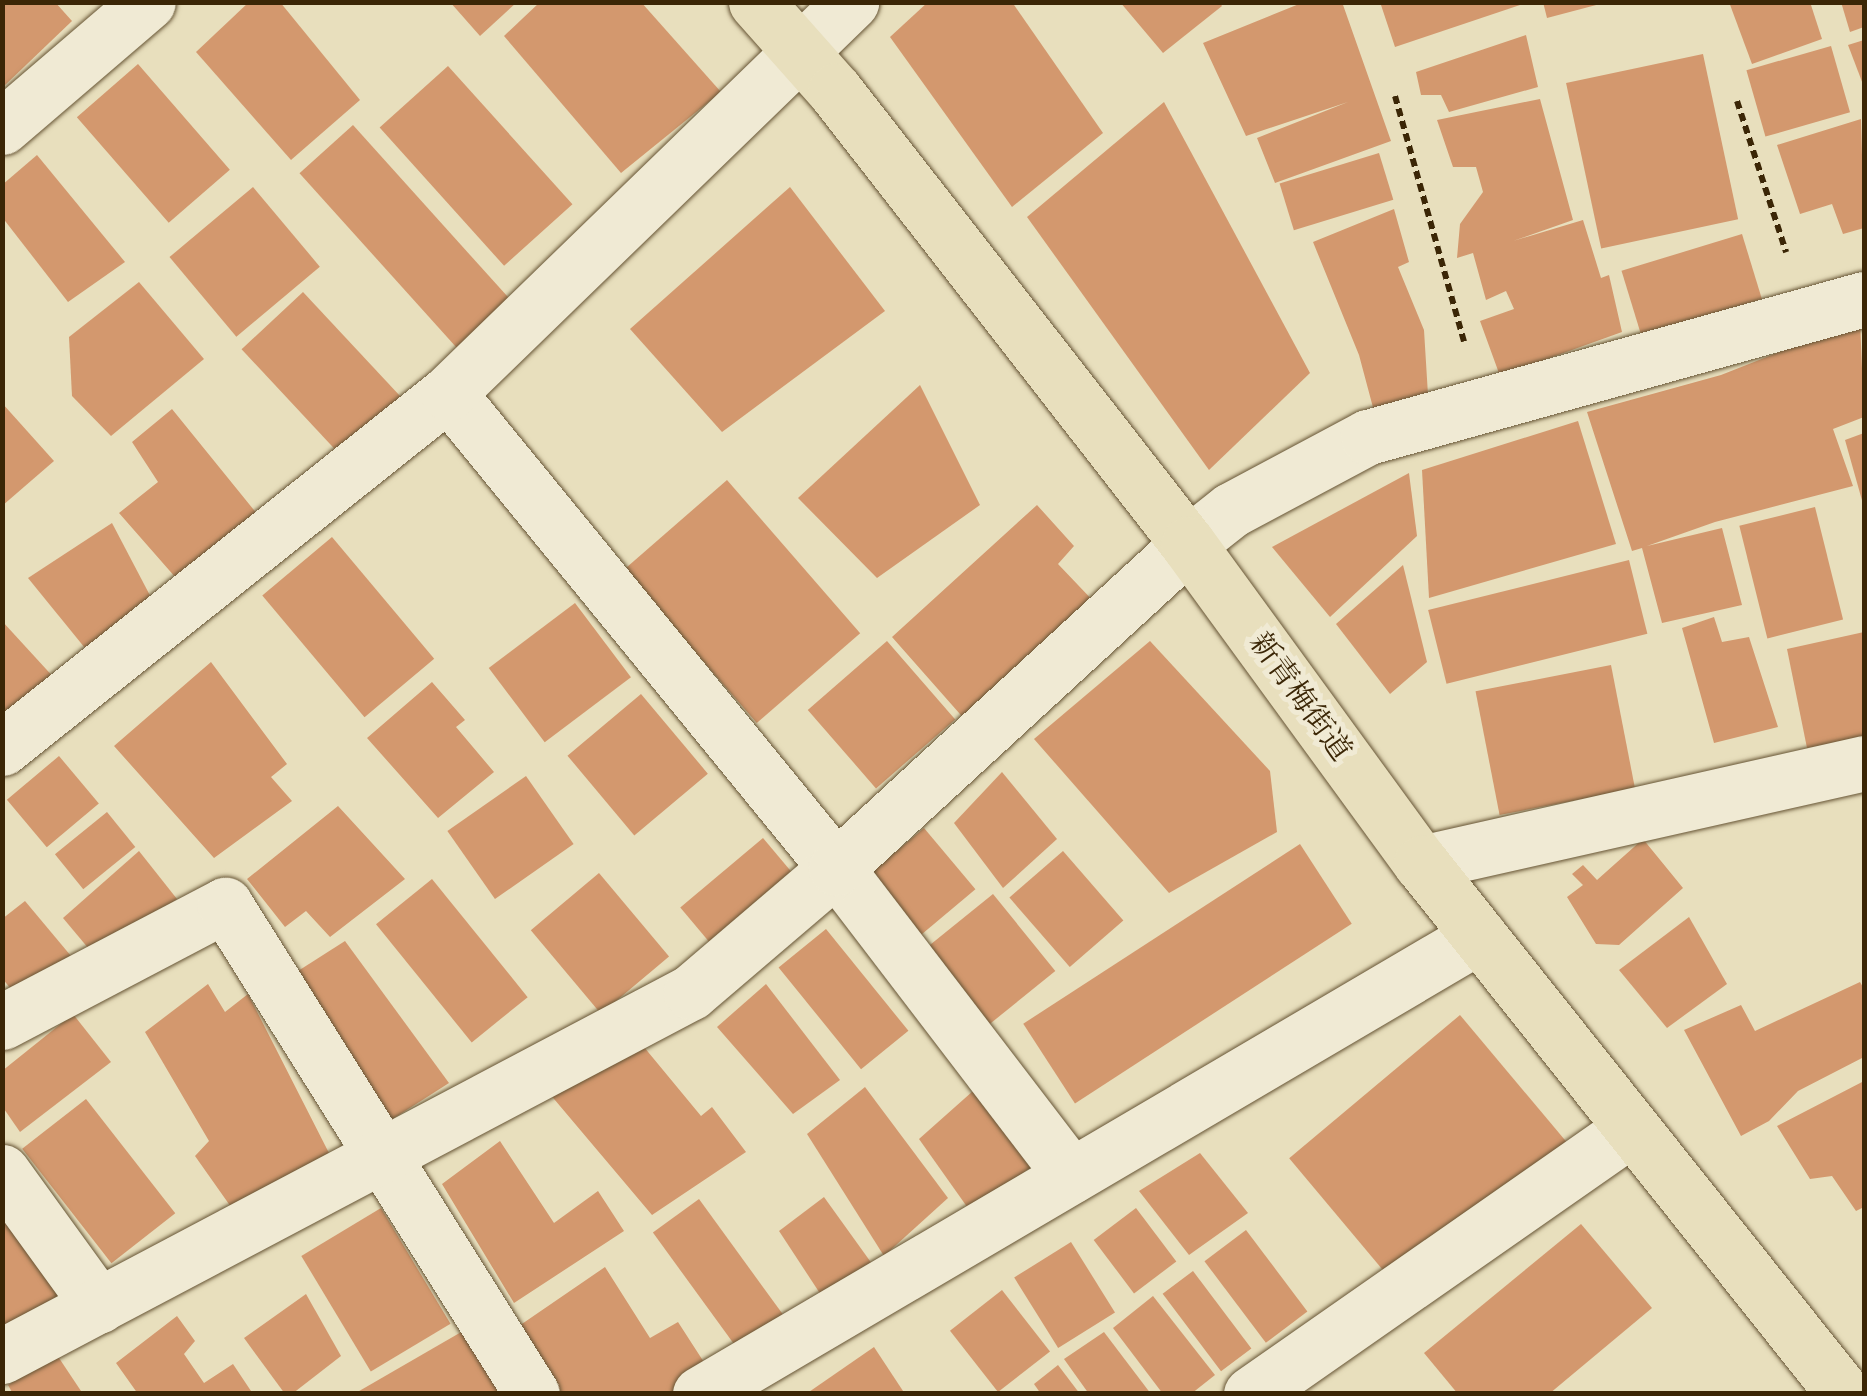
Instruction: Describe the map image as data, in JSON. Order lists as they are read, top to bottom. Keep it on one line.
{"streets":{"main road":["新青梅街道"]}}
